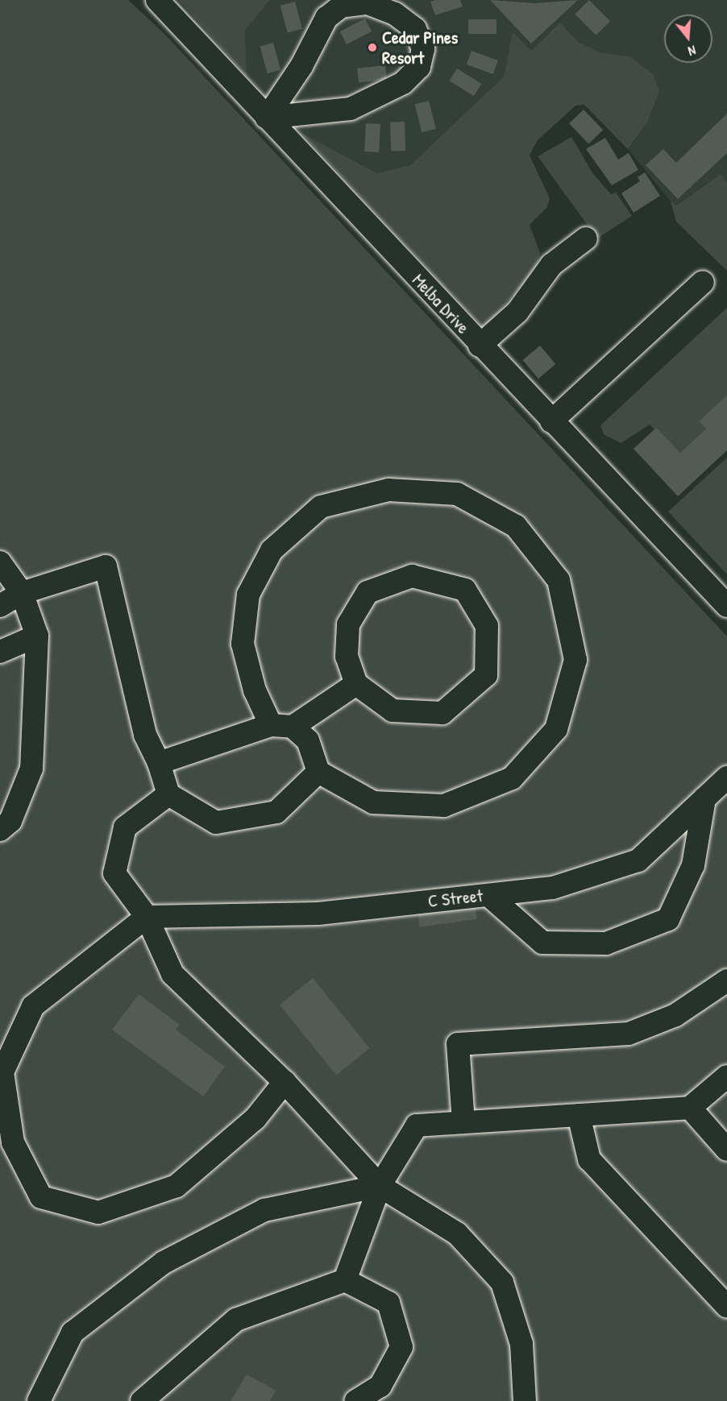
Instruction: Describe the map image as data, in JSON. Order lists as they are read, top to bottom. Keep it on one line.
{"streets":{"street":["Melba Drive","C Street"]},"places":["Cedar Pines Resort"],"north":"bottom"}
